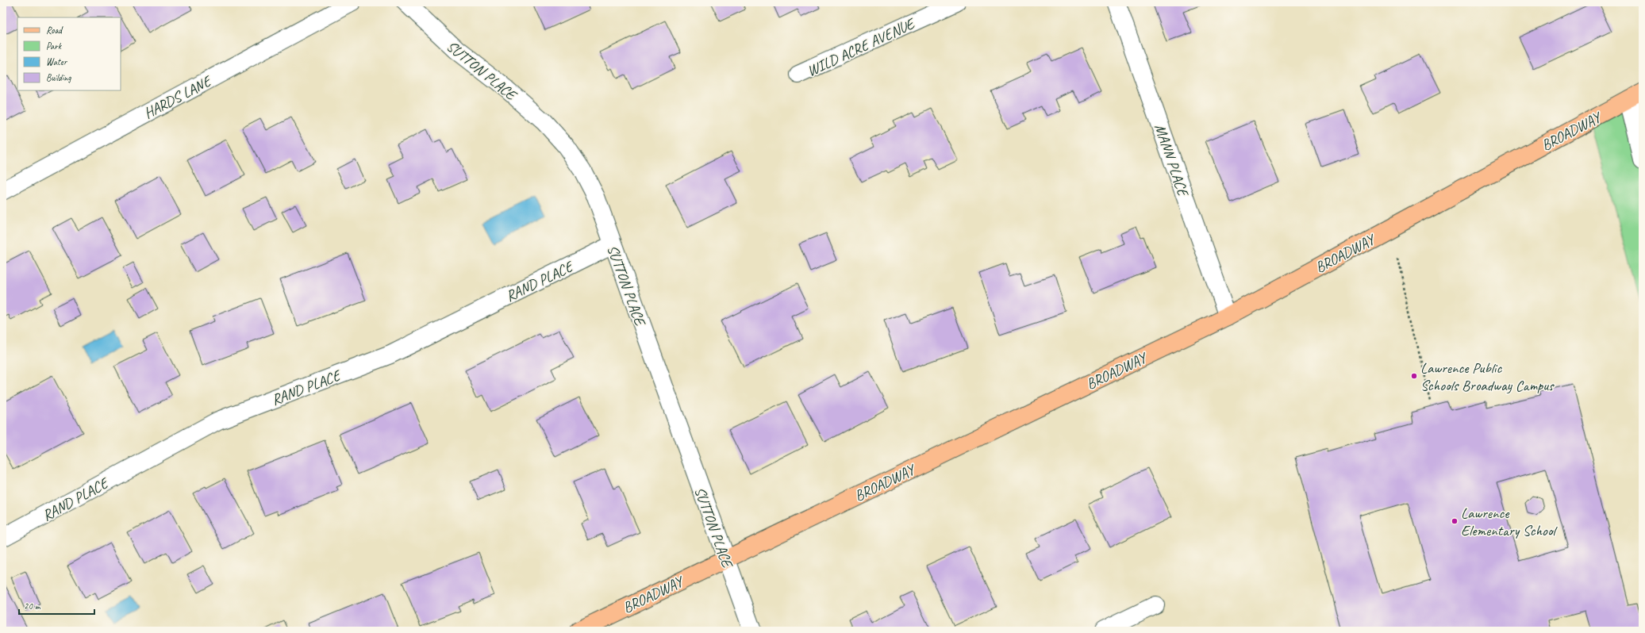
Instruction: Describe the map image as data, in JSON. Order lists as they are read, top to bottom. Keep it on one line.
{"streets":{"main road":["BROADWAY"],"street":["WILD ACRE AVENUE","SUTTON PLACE","HARDS LANE","MANN PLACE","RAND PLACE"]},"crossings":[["SUTTON PLACE","BROADWAY"],["SUTTON PLACE","RAND PLACE"],["BROADWAY","MANN PLACE"]],"places":["Lawrence Public Schools Broadway Campus","Lawrence Elementary School"],"legend":["Road","Park","Water","Building"],"scale_bar":"20 m"}
